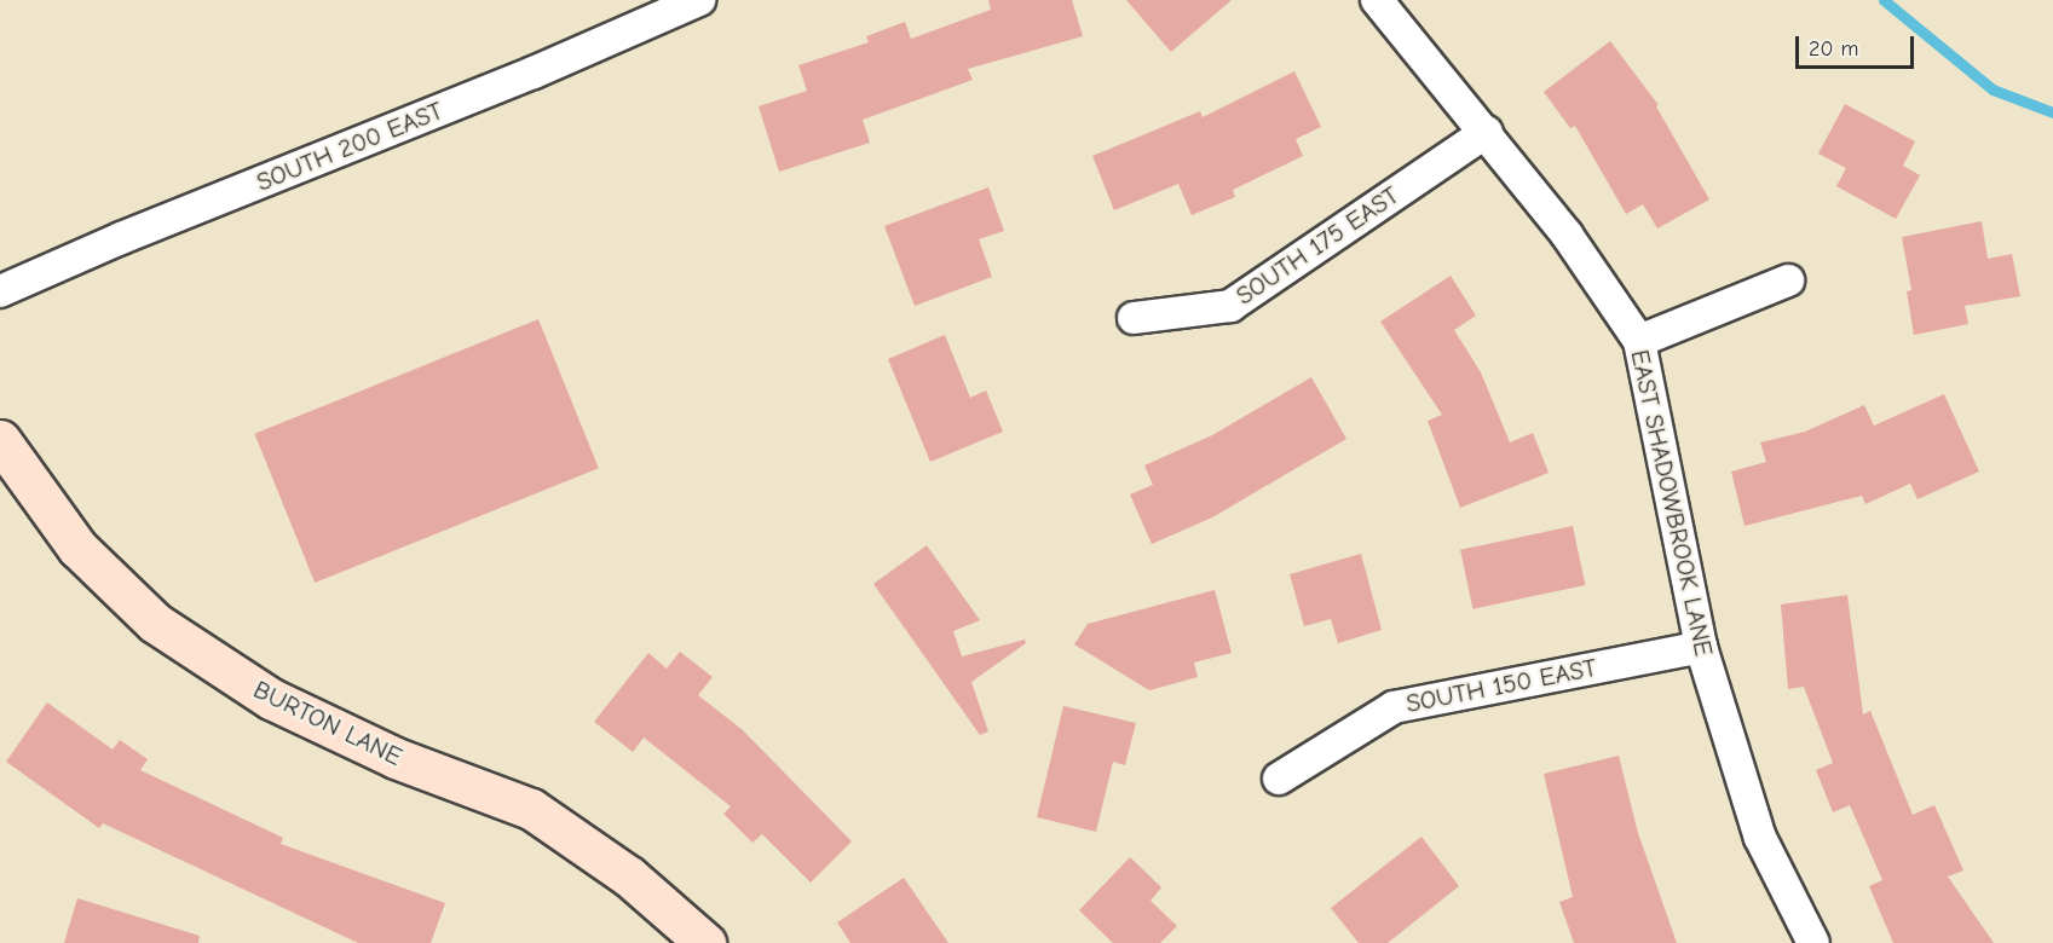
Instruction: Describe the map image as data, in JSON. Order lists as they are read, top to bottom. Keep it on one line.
{"streets":{"street":["SOUTH 200 EAST","SOUTH 175 EAST","EAST SHADOWBROOK LANE","SOUTH 150 EAST","BURTON LANE"]},"crossings":[["SOUTH 175 EAST","EAST SHADOWBROOK LANE"],["EAST SHADOWBROOK LANE","SOUTH 150 EAST"]],"scale_bar":"20 m"}
